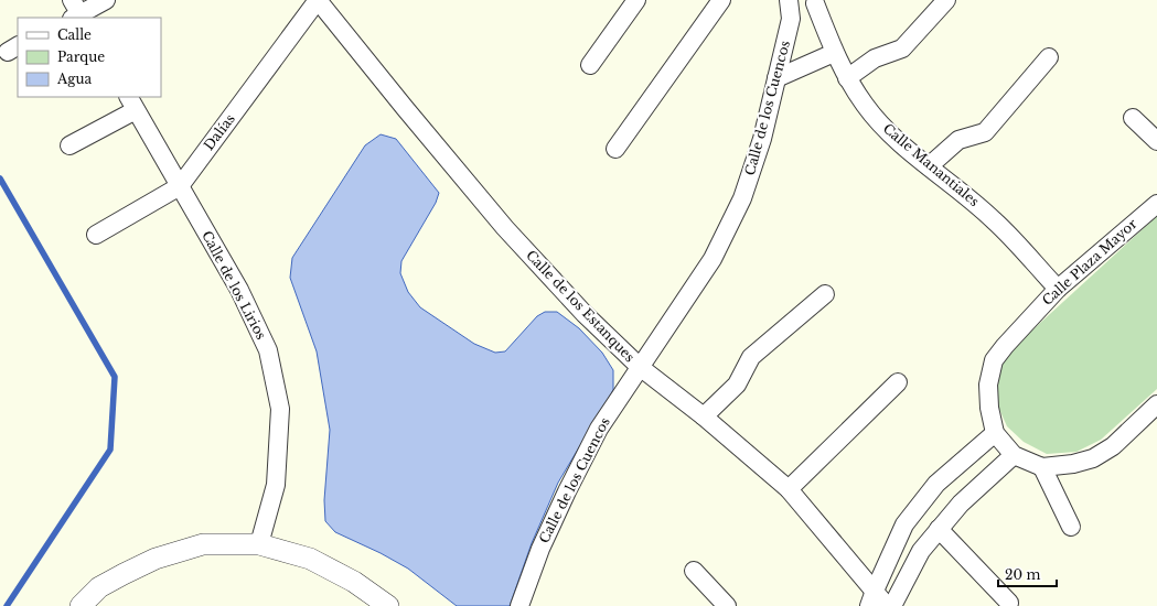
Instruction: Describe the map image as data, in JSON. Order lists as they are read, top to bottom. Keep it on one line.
{"streets":{"street":["Calle de los Cuencos","Dalías","Calle Manantiales","Calle Plaza Mayor","Calle de los Lirios","Calle de los Estanques"]},"crossings":[["Calle de los Cuencos","Calle de los Estanques"],["Dalías","Calle de los Lirios"],["Dalías","Calle de los Estanques"],["Calle Manantiales","Calle Plaza Mayor"]],"legend":["Calle","Parque","Agua"],"scale_bar":"20 m"}
